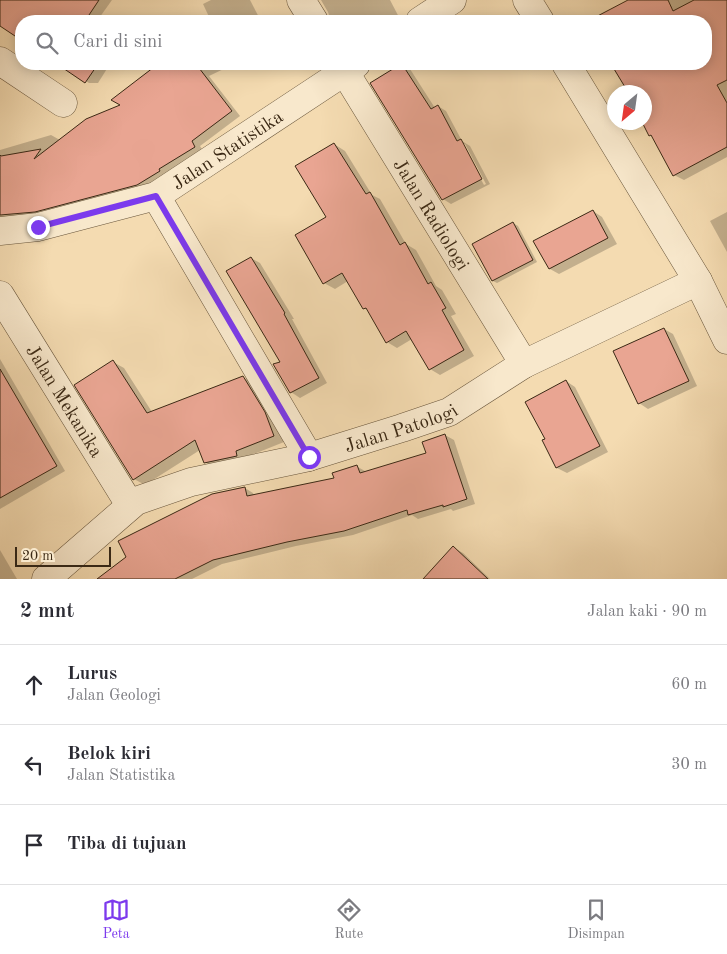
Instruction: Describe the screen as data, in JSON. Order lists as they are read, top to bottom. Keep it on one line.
{"streets":{"street":["Jalan Statistika","Jalan Radiologi","Jalan Mekanika","Jalan Patologi"]},"crossings":[["Jalan Radiologi","Jalan Patologi"],["Jalan Mekanika","Jalan Patologi"]],"scale_bar":"20 m","north":"bottom left","page":{"search":"Cari di sini","scale":"20 m","heading":["2 mnt","Jalan kaki · 90 m"],"list":[["Lurus","Jalan Geologi","60 m"],["Belok kiri","Jalan Statistika","30 m"],"Tiba di tujuan"],"nav":["Peta","Rute","Disimpan"]}}
